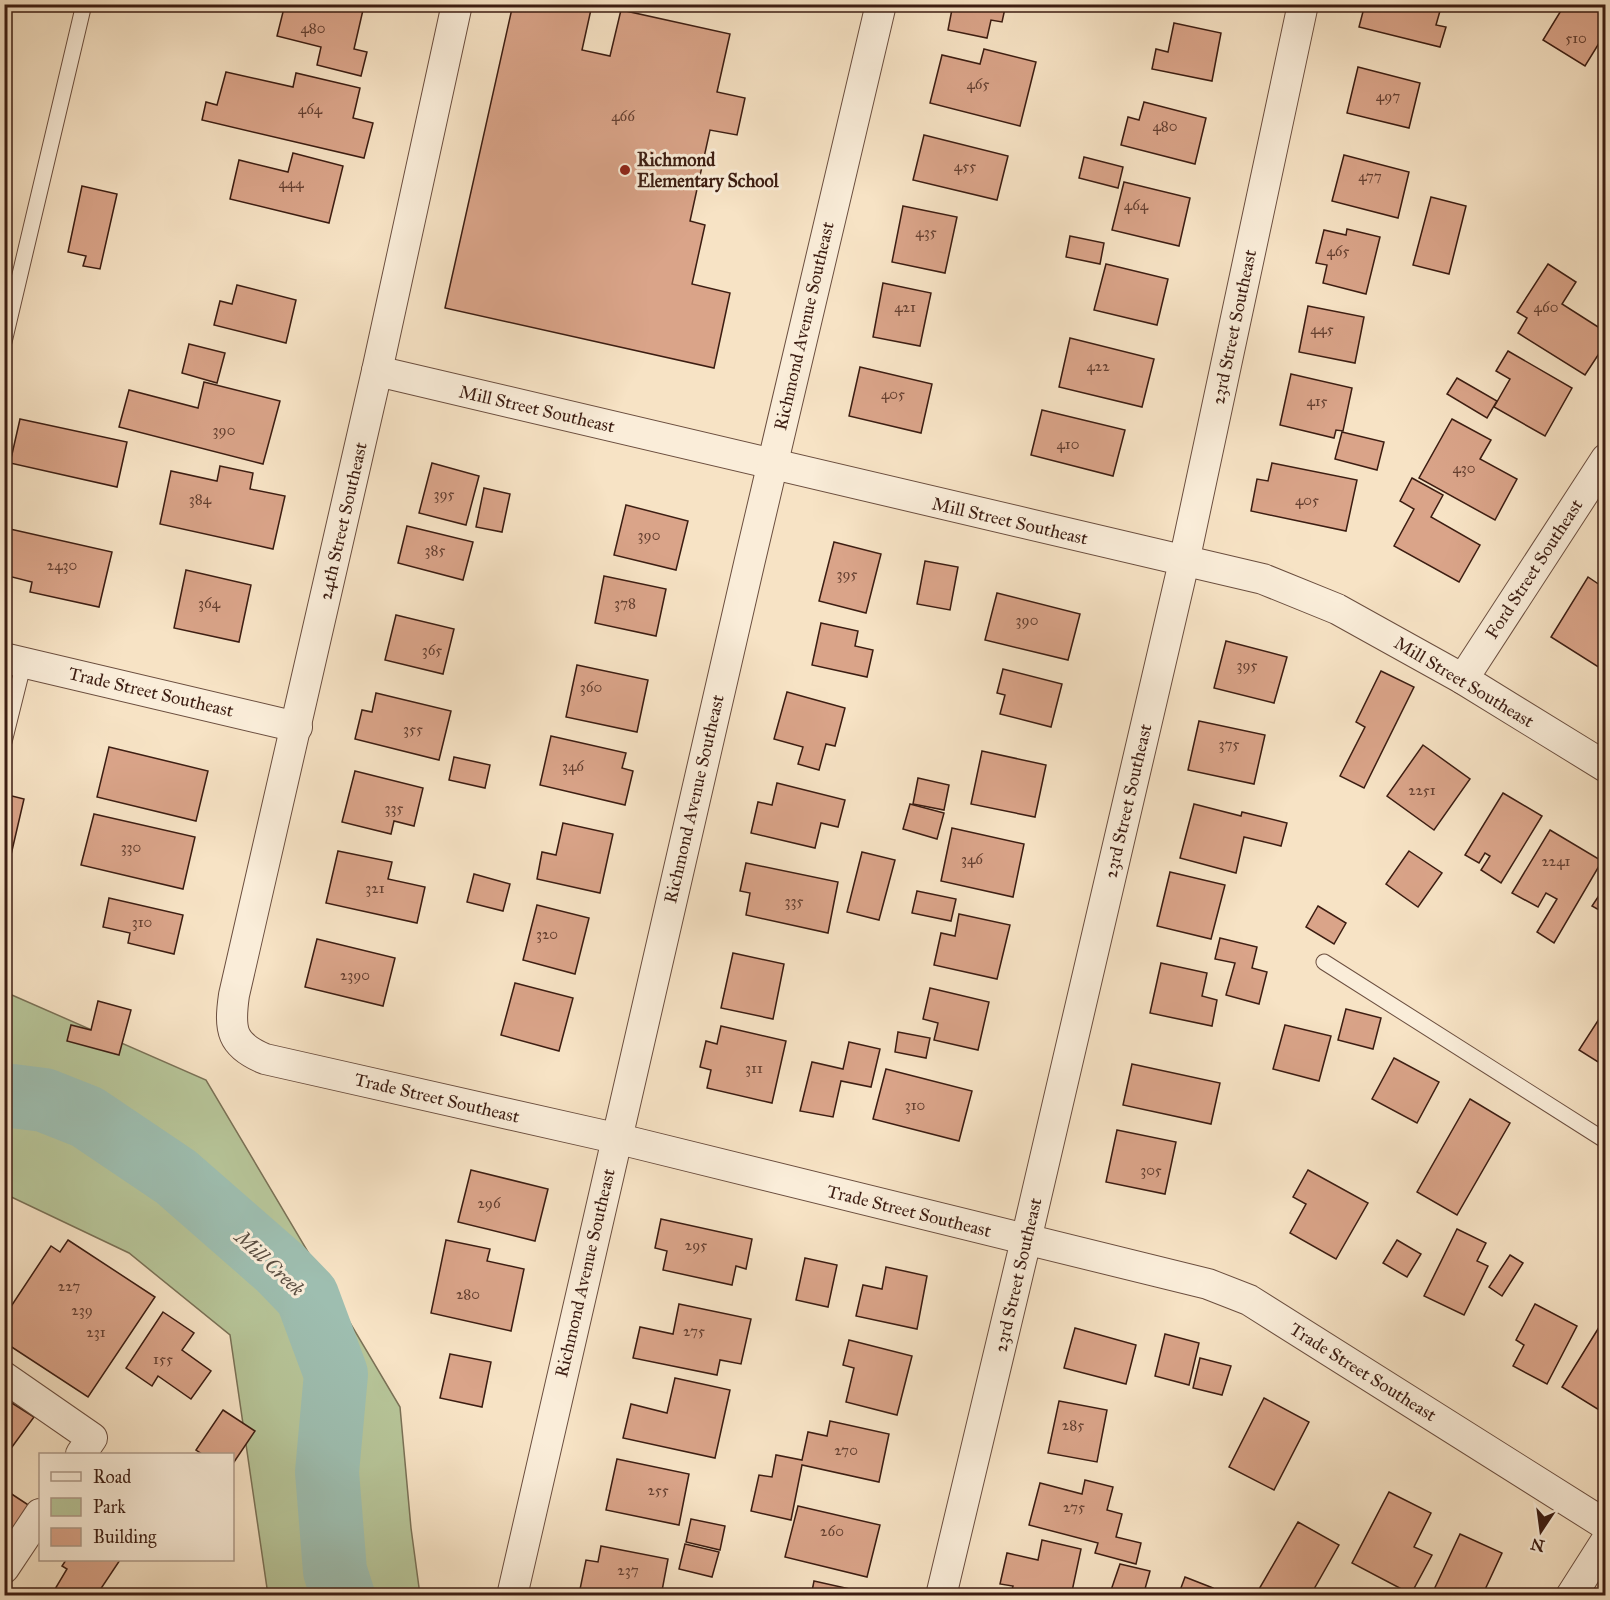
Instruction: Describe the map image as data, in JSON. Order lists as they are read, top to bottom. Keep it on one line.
{"streets":{"street":["Richmond Avenue Southeast","23rd Street Southeast","Mill Street Southeast","24th Street Southeast","Ford Street Southeast","Trade Street Southeast"]},"crossings":[["Richmond Avenue Southeast","Mill Street Southeast"],["Richmond Avenue Southeast","Trade Street Southeast"],["23rd Street Southeast","Mill Street Southeast"],["23rd Street Southeast","Trade Street Southeast"],["Mill Street Southeast","24th Street Southeast"],["Mill Street Southeast","Ford Street Southeast"],["24th Street Southeast","Trade Street Southeast"]],"water":["Mill Creek"],"places":["Richmond Elementary School"],"house_numbers":["480","510","465","497","464","466","480","455","477","444","464","435","465","421","460","445","422","405","415","390","410","430","395","384","405","390","385","2430","395","364","378","390","365","395","360","355","375","346","2251","335","330","346","2241","321","335","310","320","2390","311","310","305","296","295","227","280","239","275","231","155","285","270","255","275","260","237"],"legend":["Road","Park","Building"],"north":"bottom"}
